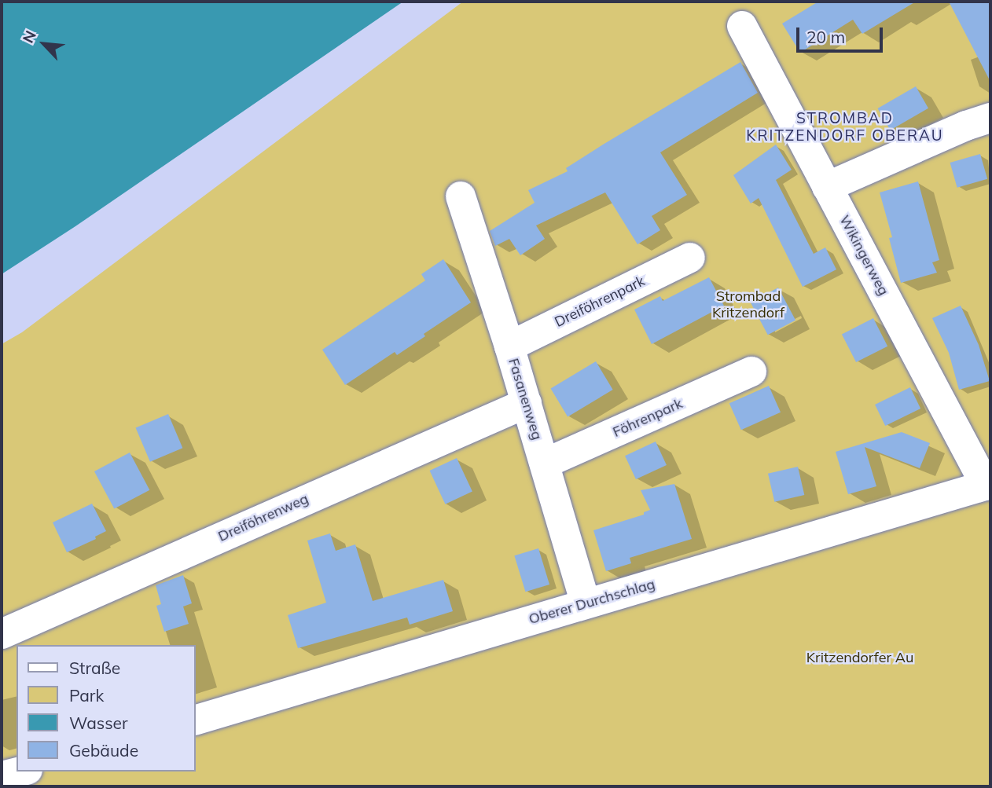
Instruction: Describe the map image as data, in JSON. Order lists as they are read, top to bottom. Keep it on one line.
{"streets":{"street":["Wikingerweg","Dreiföhrenpark","Fasanenweg","Föhrenpark","Dreiföhrenweg","Oberer Durchschlag"]},"crossings":[["Wikingerweg","Oberer Durchschlag"],["Dreiföhrenpark","Fasanenweg"],["Fasanenweg","Föhrenpark"],["Fasanenweg","Dreiföhrenweg"],["Fasanenweg","Oberer Durchschlag"]],"districts":["STROMBAD KRITZENDORF OBERAU"],"parks":["Strombad Kritzendorf","Kritzendorfer Au"],"legend":["Straße","Park","Wasser","Gebäude"],"scale_bar":"20 m","north":"top left"}
